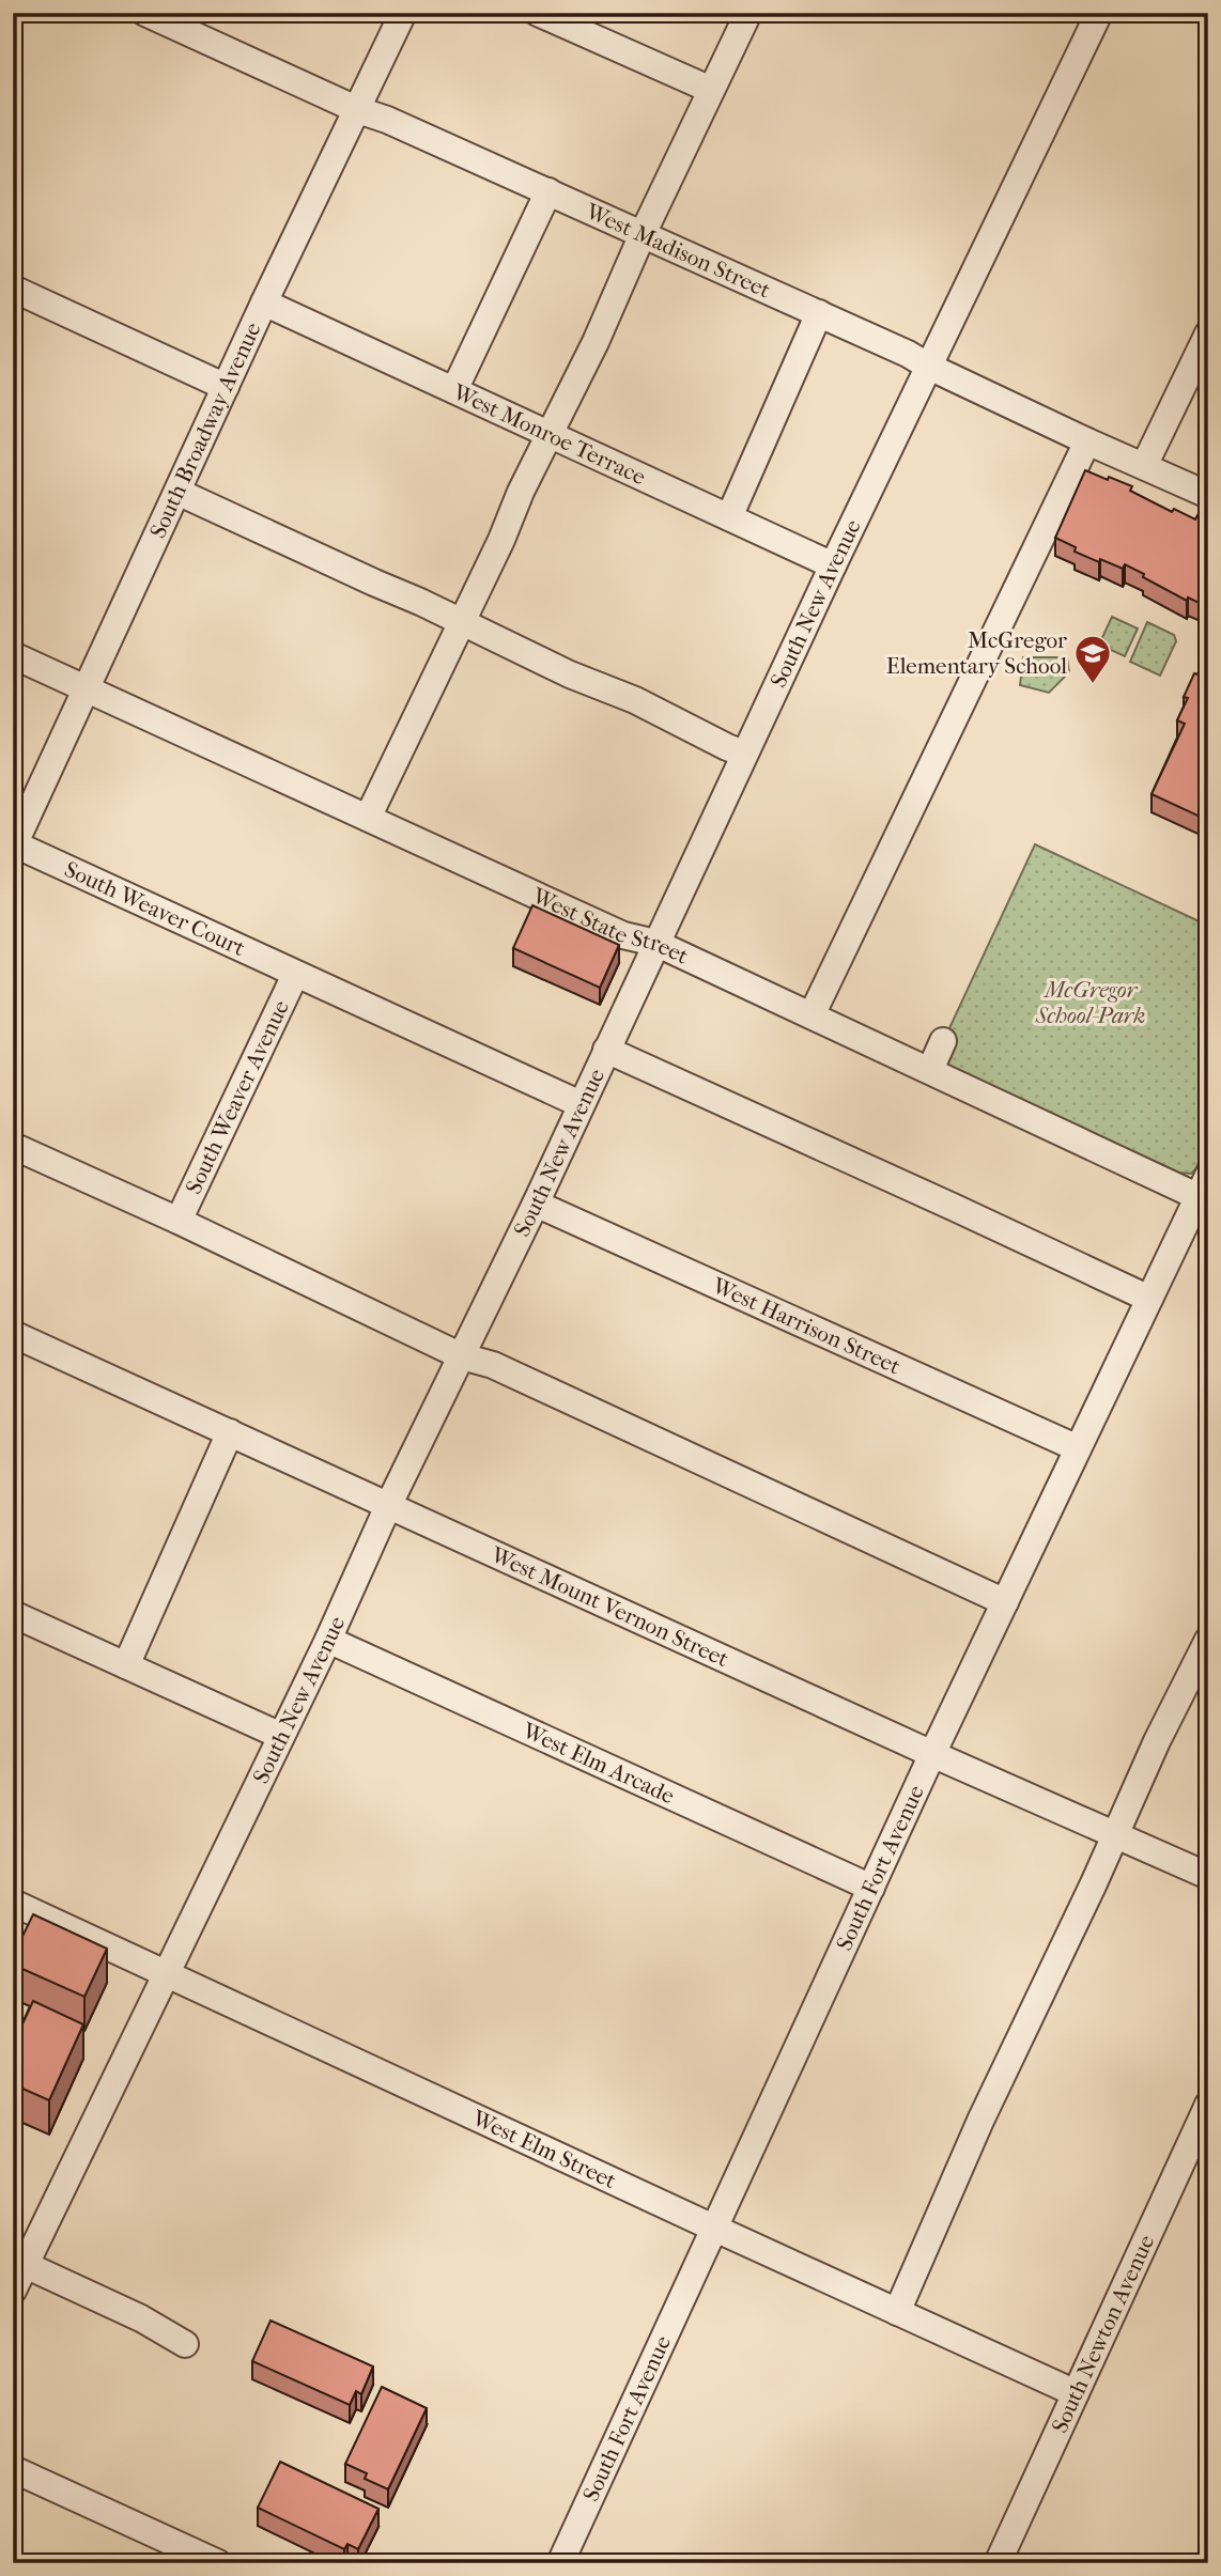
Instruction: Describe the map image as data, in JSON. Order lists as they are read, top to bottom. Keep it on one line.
{"streets":{"street":["West Madison Street","South Broadway Avenue","West Monroe Terrace","South New Avenue","South Weaver Court","West State Street","South Weaver Avenue","West Harrison Street","West Mount Vernon Street","West Elm Arcade","South Fort Avenue","West Elm Street","South Newton Avenue"]},"crossings":[["West Madison Street","South Broadway Avenue"],["West Madison Street","South New Avenue"],["South Broadway Avenue","West Monroe Terrace"],["South Broadway Avenue","South Weaver Court"],["South Broadway Avenue","West State Street"],["West Monroe Terrace","South New Avenue"],["South New Avenue","South Weaver Court"],["South New Avenue","West State Street"],["South New Avenue","West Harrison Street"],["South New Avenue","West Mount Vernon Street"],["South New Avenue","West Elm Arcade"],["South New Avenue","West Elm Street"],["South Weaver Court","South Weaver Avenue"],["West State Street","South Fort Avenue"],["West Harrison Street","South Fort Avenue"],["West Mount Vernon Street","South Fort Avenue"],["West Elm Arcade","South Fort Avenue"],["South Fort Avenue","West Elm Street"],["West Elm Street","South Newton Avenue"]],"parks":["McGregor School-Park"],"places":{"school or university":["McGregor Elementary School"]}}
